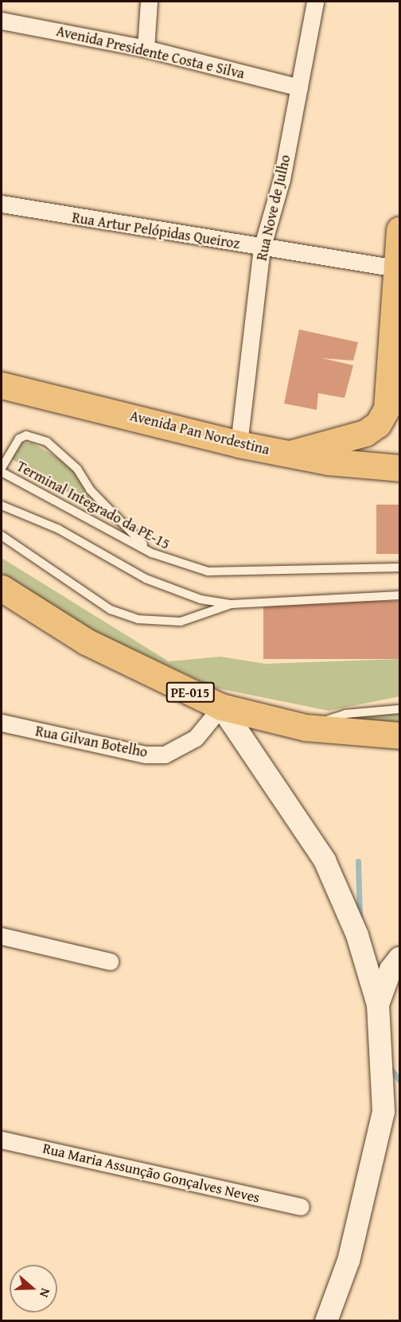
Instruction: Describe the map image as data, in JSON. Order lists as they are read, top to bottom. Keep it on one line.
{"streets":{"main road":["Avenida Pan Nordestina","PE-015"],"street":["Avenida Presidente Costa e Silva","Rua Nove de Julho","Rua Artur Pelópidas Queiroz","Rua Gilvan Botelho","Rua Maria Assunção Gonçalves Neves"],"lane":["Terminal Integrado da PE-15"]},"crossings":[["Avenida Presidente Costa e Silva","Rua Nove de Julho"],["Rua Nove de Julho","Rua Artur Pelópidas Queiroz"],["Rua Nove de Julho","Avenida Pan Nordestina"],["PE-015","Rua Gilvan Botelho"]],"north":"right"}
